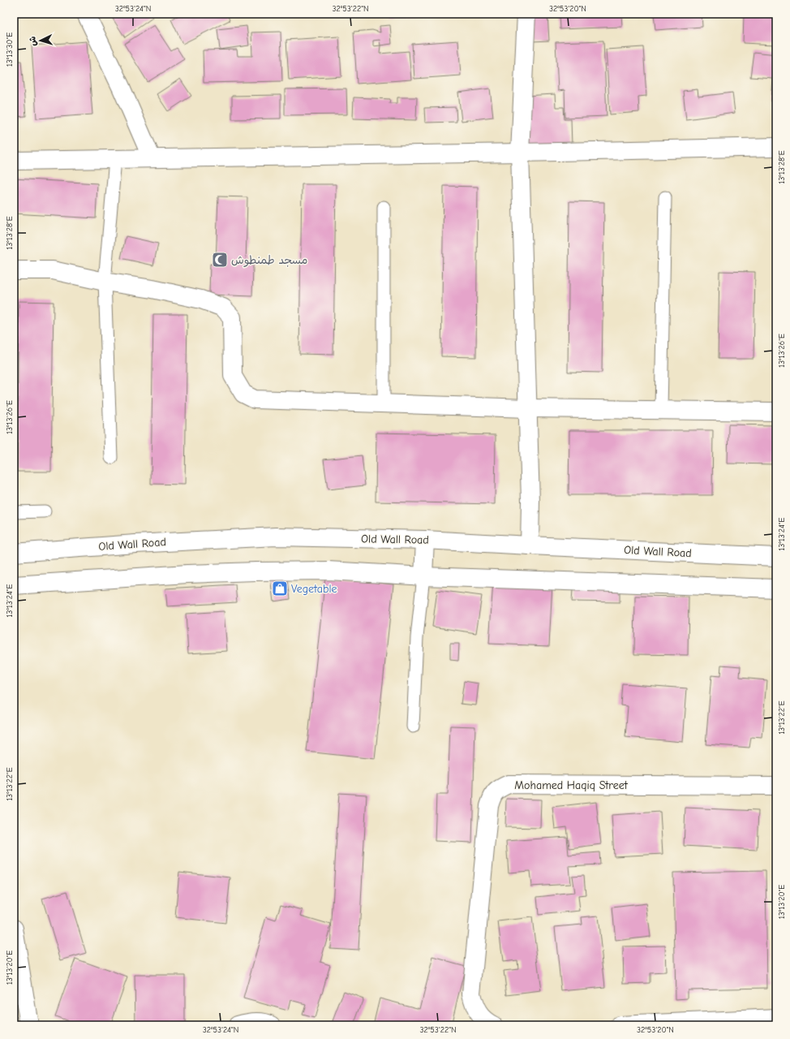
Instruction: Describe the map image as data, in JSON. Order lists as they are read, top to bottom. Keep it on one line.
{"streets":{"street":["Old Wall Road","Mohamed Haqiq Street"]},"places":{"mosque":["مسجد طمنطوش"],"shop":["Vegetable"]},"north":"left","coordinates":["32°53'24\"N","32°53'22\"N","32°53'20\"N","13°13'30\"E","13°13'28\"E","13°13'26\"E","13°13'24\"E","13°13'22\"E","13°13'20\"E"]}
